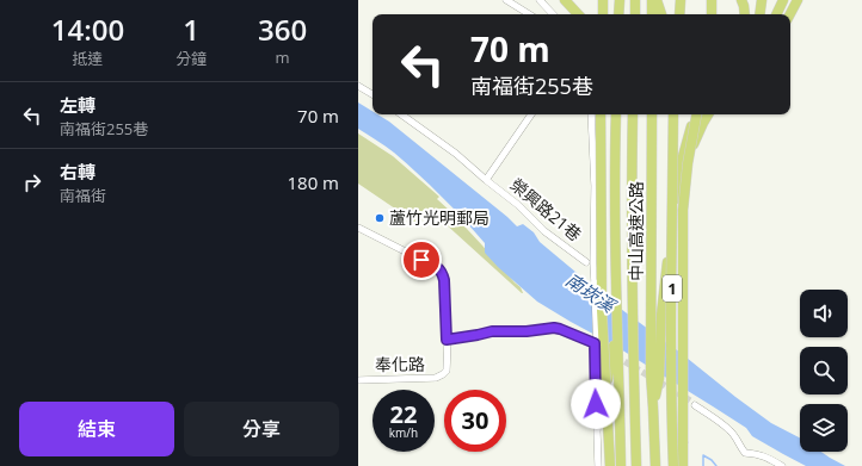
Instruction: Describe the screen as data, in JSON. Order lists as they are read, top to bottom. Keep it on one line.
{"streets":{"highway":["中山高速公路","1"],"street":["榮興路21巷","奉化路"]},"water":["南崁溪"],"places":["蘆竹光明郵局"],"page":{"eta":["14:00","抵達","1","分鐘","360","m"],"turn":["70 m","南福街255巷"],"list":[{"name":"左轉","note":"南福街255巷","value":"70 m"},{"name":"右轉","note":"南福街","value":"180 m"}],"speed":"22 km/h","limit":"30","buttons":["結束","分享"]}}
